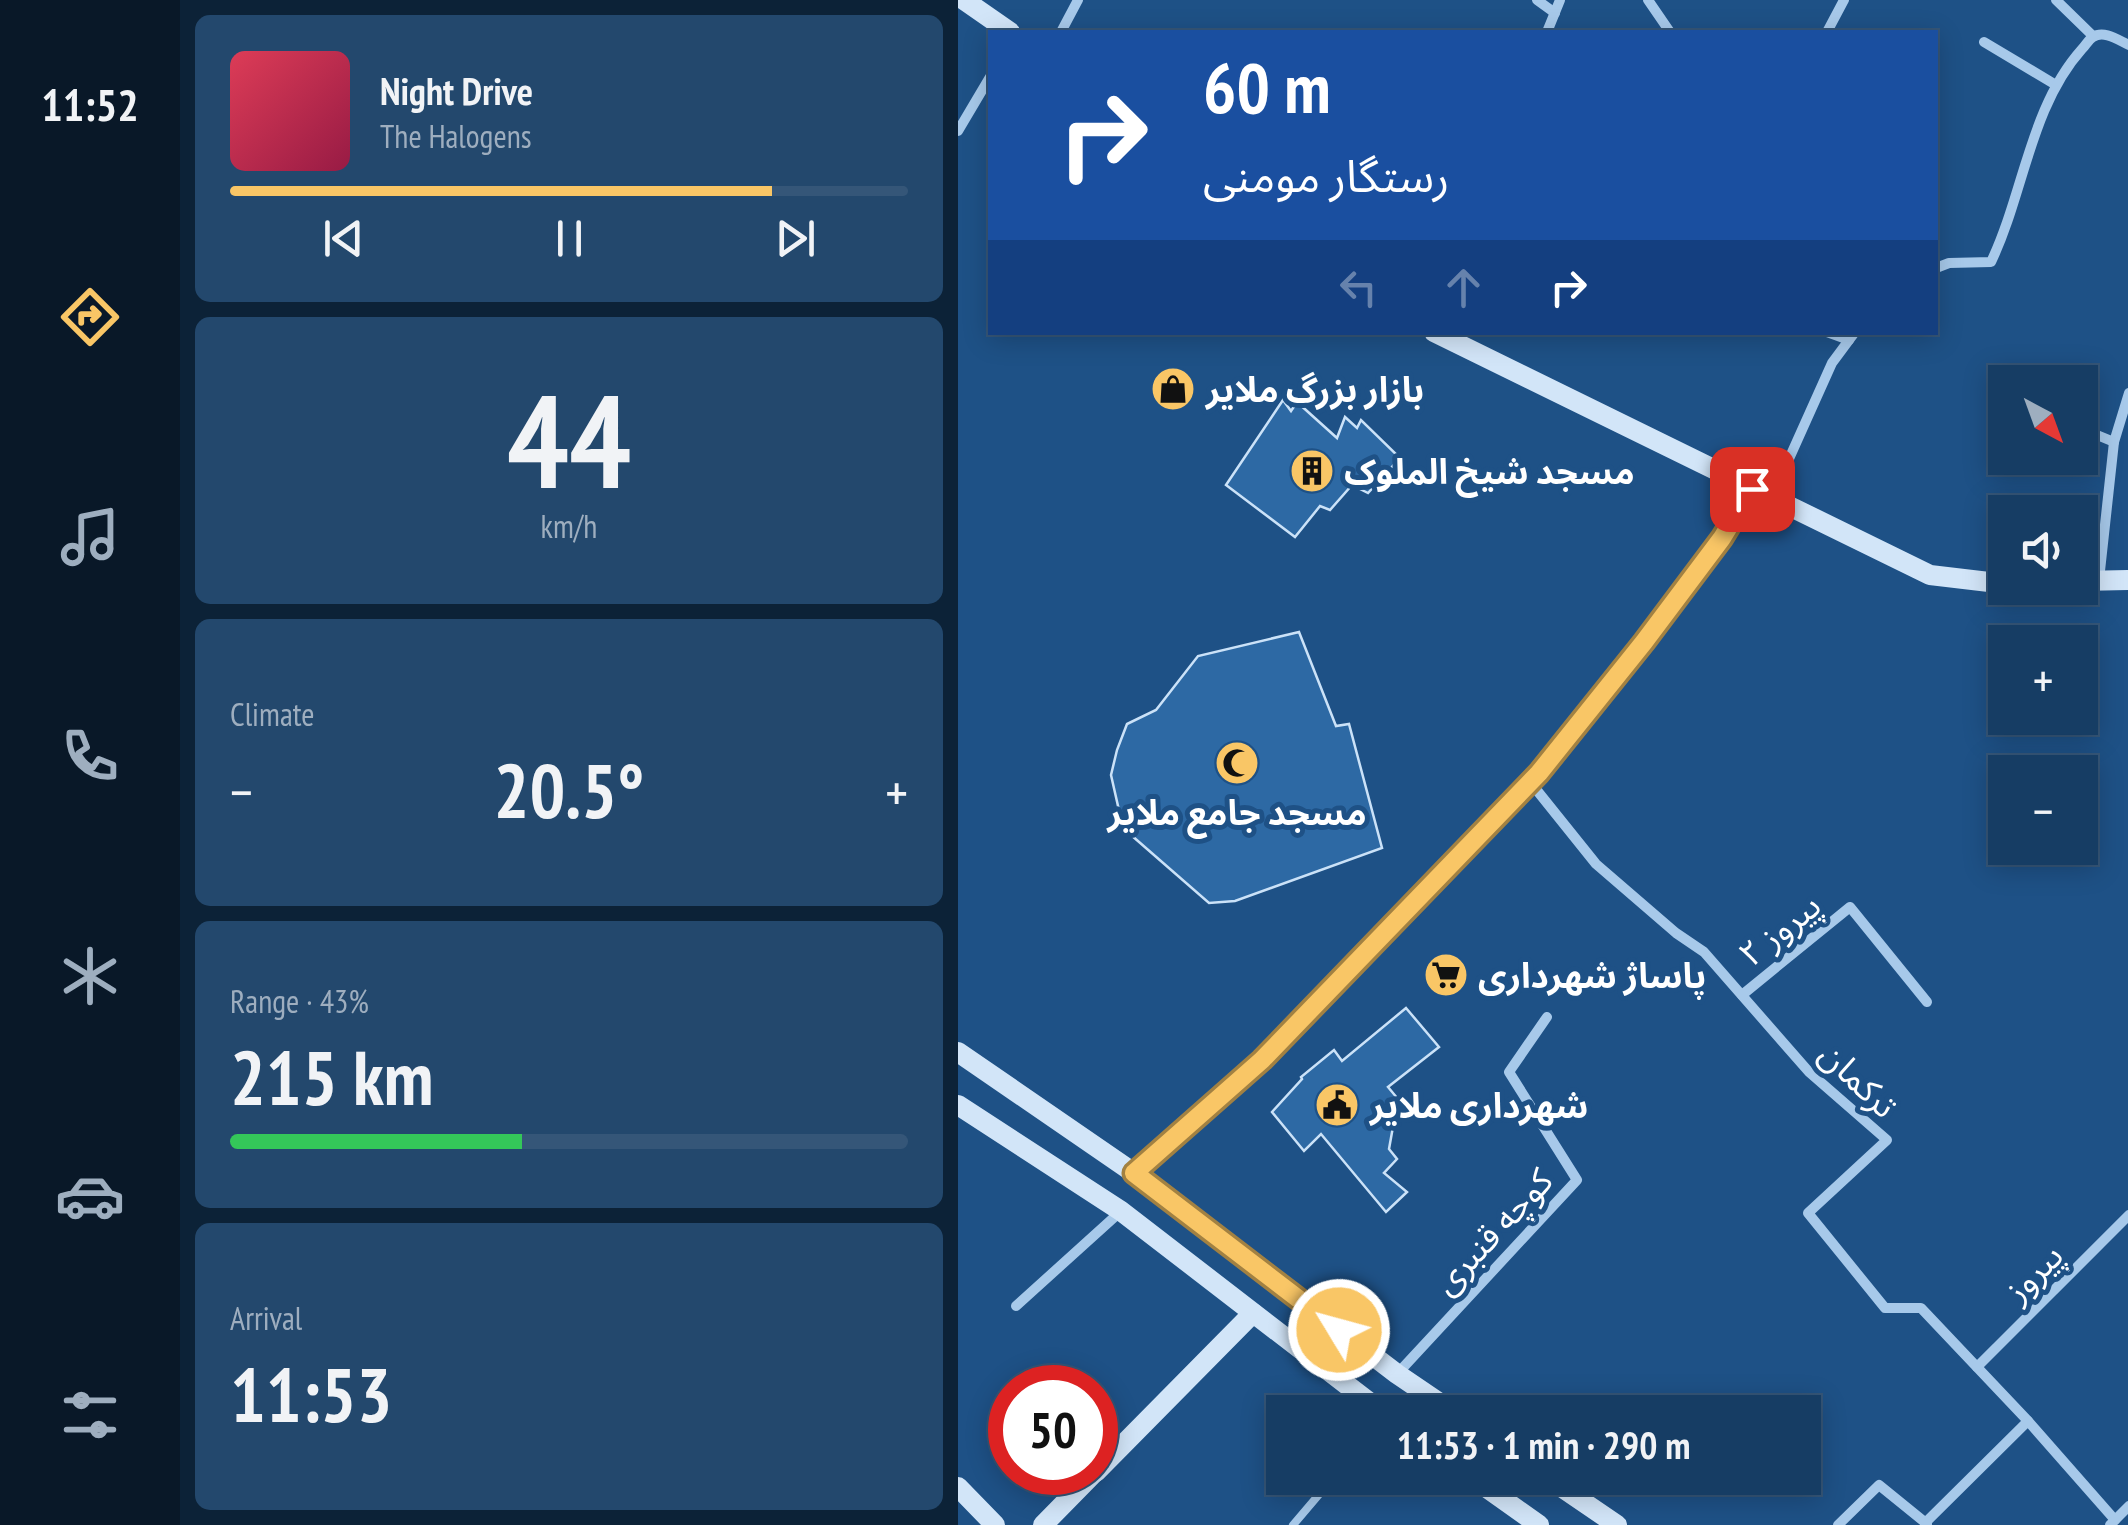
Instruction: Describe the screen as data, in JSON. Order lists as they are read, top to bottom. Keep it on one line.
{"streets":{"street":["پیروز ۲","ترکمان","کوچه قنبری","پیروز"]},"crossings":[["پیروز ۲","ترکمان"],["ترکمان","پیروز"]],"places":{"shop":["بازار بزرگ ملایر"],"building":["مسجد شیخ الملوک"],"mosque":["مسجد جامع ملایر"],"supermarket":["پاساژ شهرداری"],"public building":["شهرداری ملایر"]},"north":"bottom right","page":{"tabs":"11:52","turn":["60 m","رستگار مومنی"],"song":["Night Drive","The Halogens"],"tile":[["44","km/h"],"Climate",["Range · 43%","215 km"],["Arrival","11:53"]],"map_buttons":["+","−"],"heat":["−","20.5°","+"],"limit":"50","trip":"11:53 · 1 min · 290 m"}}
